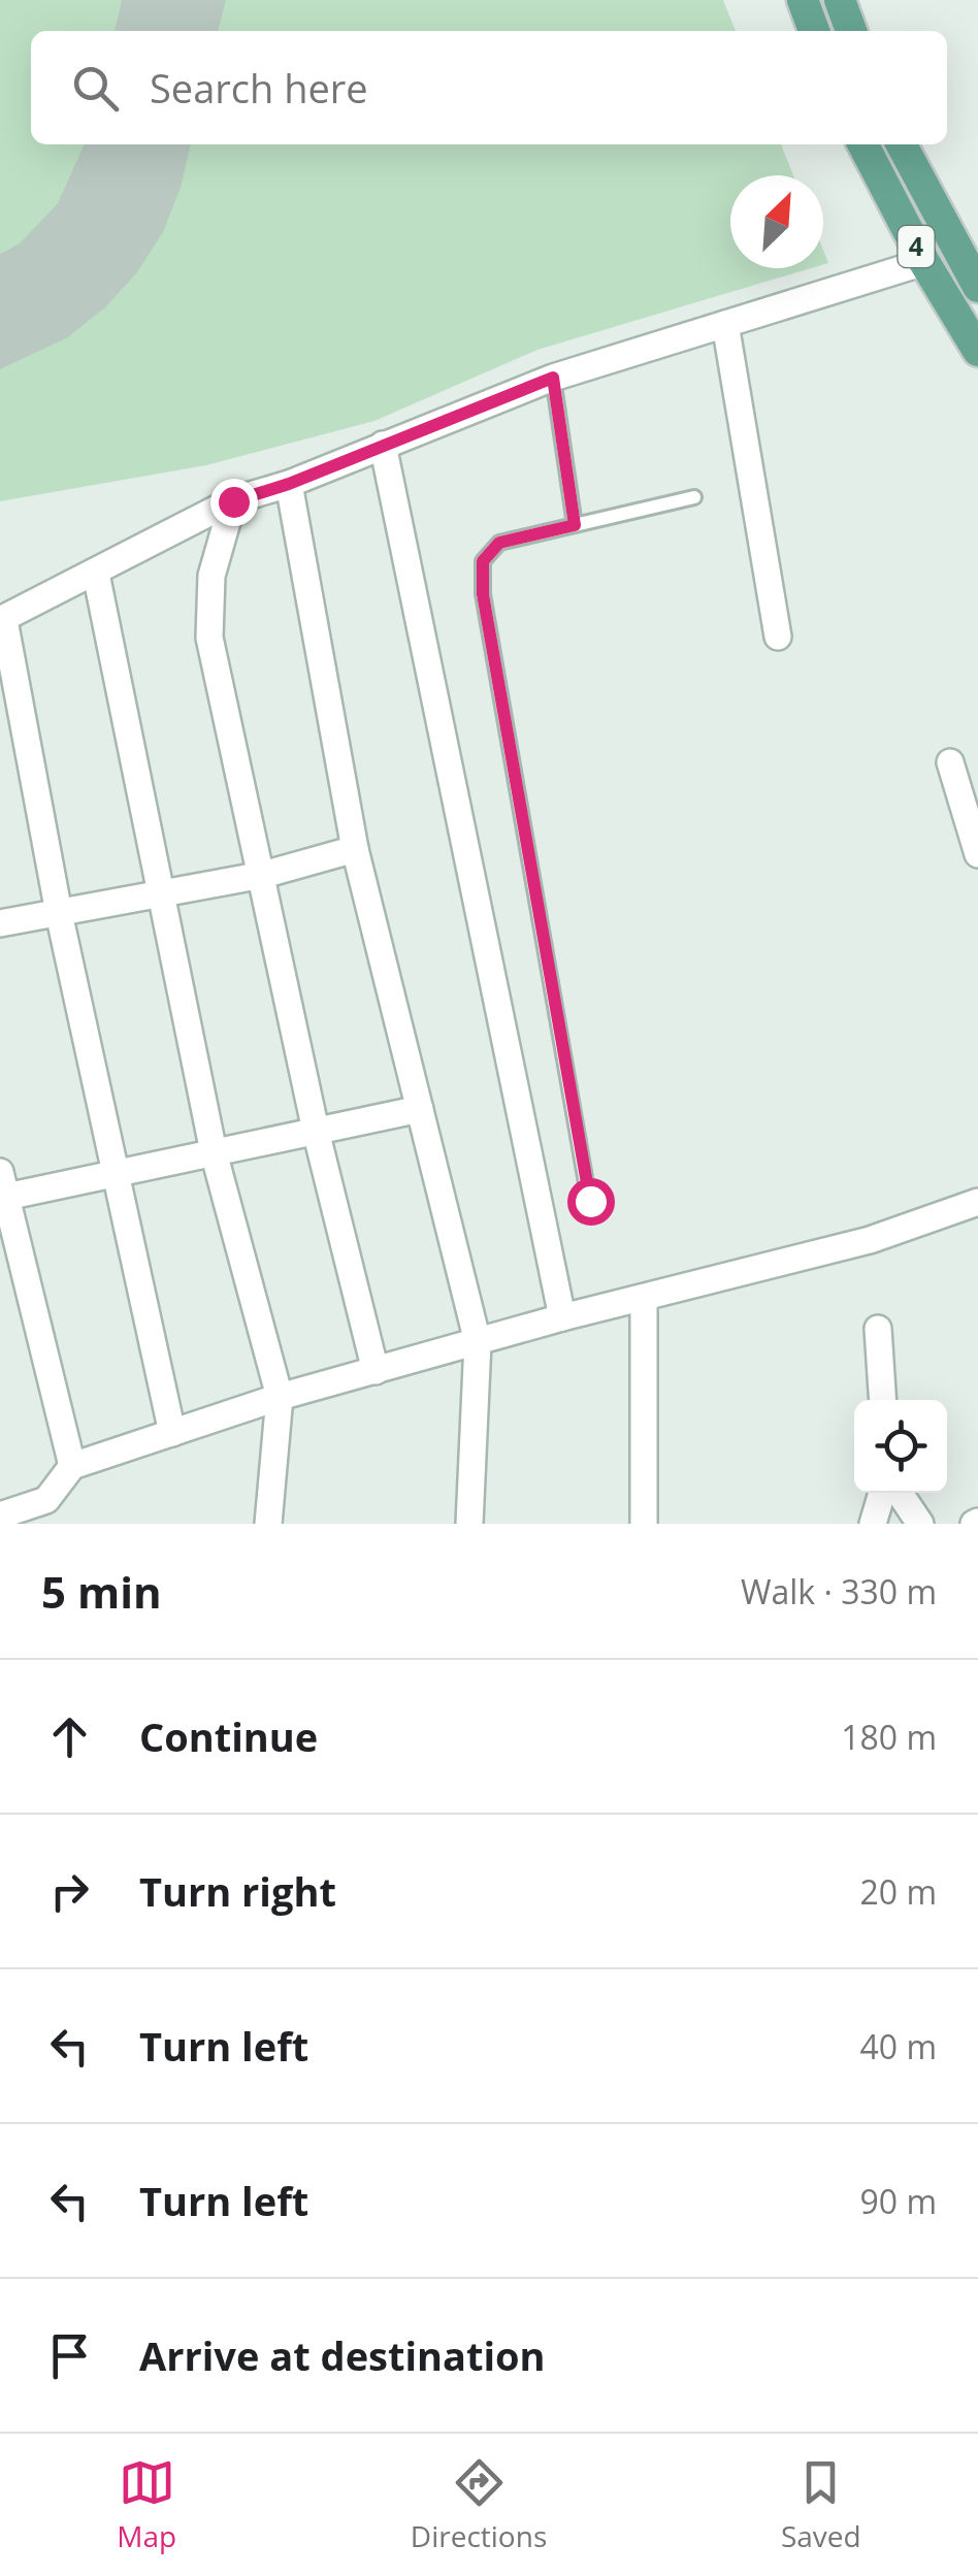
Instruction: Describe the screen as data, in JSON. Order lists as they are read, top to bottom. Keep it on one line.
{"streets":{"main road":["4"]},"north":"top right","page":{"search":"Search here","heading":["5 min","Walk · 330 m"],"list":[["Continue","180 m"],["Turn right","20 m"],["Turn left","40 m"],["Turn left","90 m"],"Arrive at destination"],"nav":["Map","Directions","Saved"]}}
